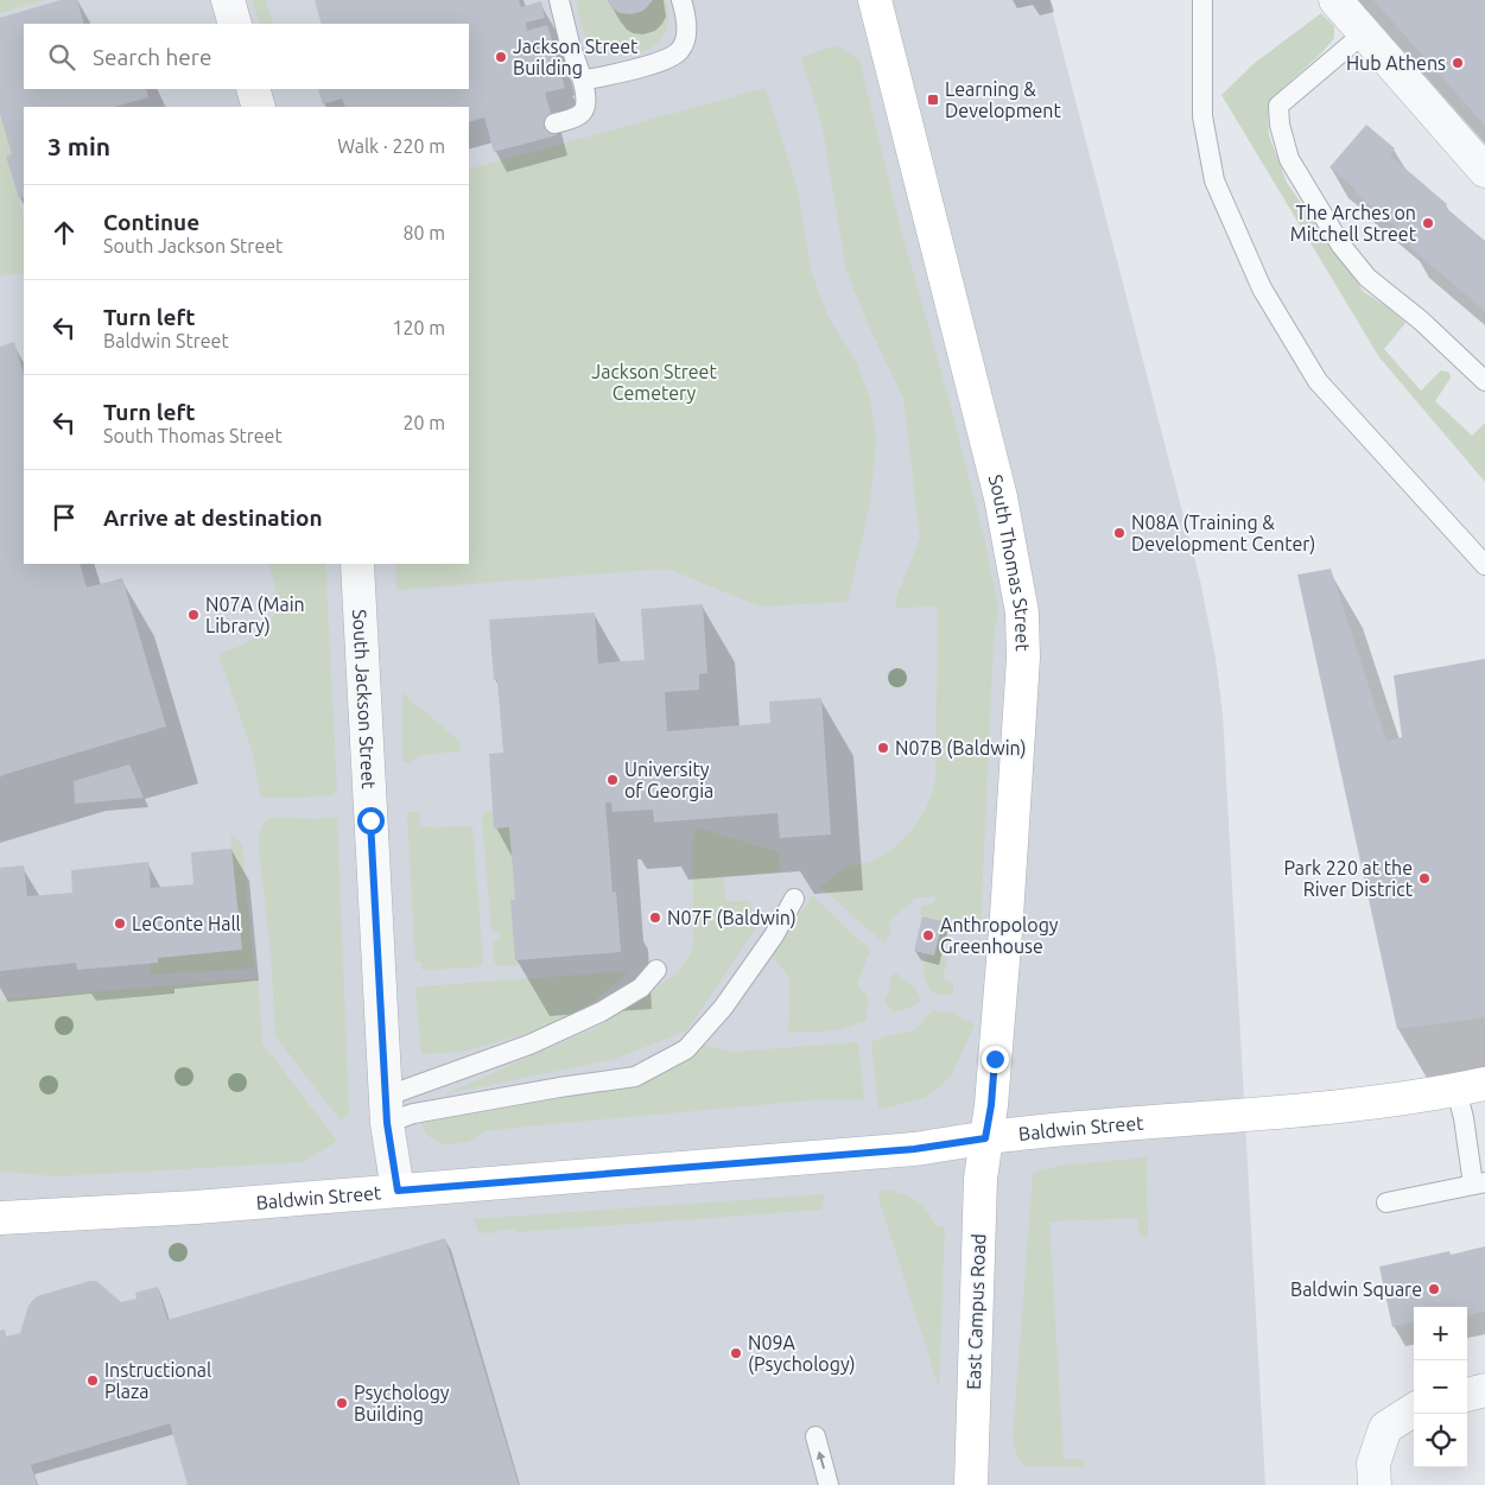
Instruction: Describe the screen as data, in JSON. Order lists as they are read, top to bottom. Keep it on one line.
{"streets":{"main road":["South Thomas Street","Baldwin Street","East Campus Road"],"street":["South Jackson Street"]},"crossings":[["South Thomas Street","Baldwin Street"],["South Thomas Street","East Campus Road"],["South Jackson Street","Baldwin Street"],["Baldwin Street","East Campus Road"]],"parks":["Jackson Street Cemetery"],"places":{"other":["Jackson Street Building","Hub Athens","The Arches on Mitchell Street","N08A (Training & Development Center)","N07A (Main Library)","N07B (Baldwin)","University of Georgia","Park 220 at the River District","N07F (Baldwin)","LeConte Hall","Anthropology Greenhouse","Baldwin Square","N09A (Psychology)","Instructional Plaza","Psychology Building"],"transit":["Learning & Development"]},"page":{"search":"Search here","heading":["3 min","Walk · 220 m"],"list":[["Continue","South Jackson Street","80 m"],["Turn left","Baldwin Street","120 m"],["Turn left","South Thomas Street","20 m"],"Arrive at destination"],"map_buttons":["+","−"]}}
